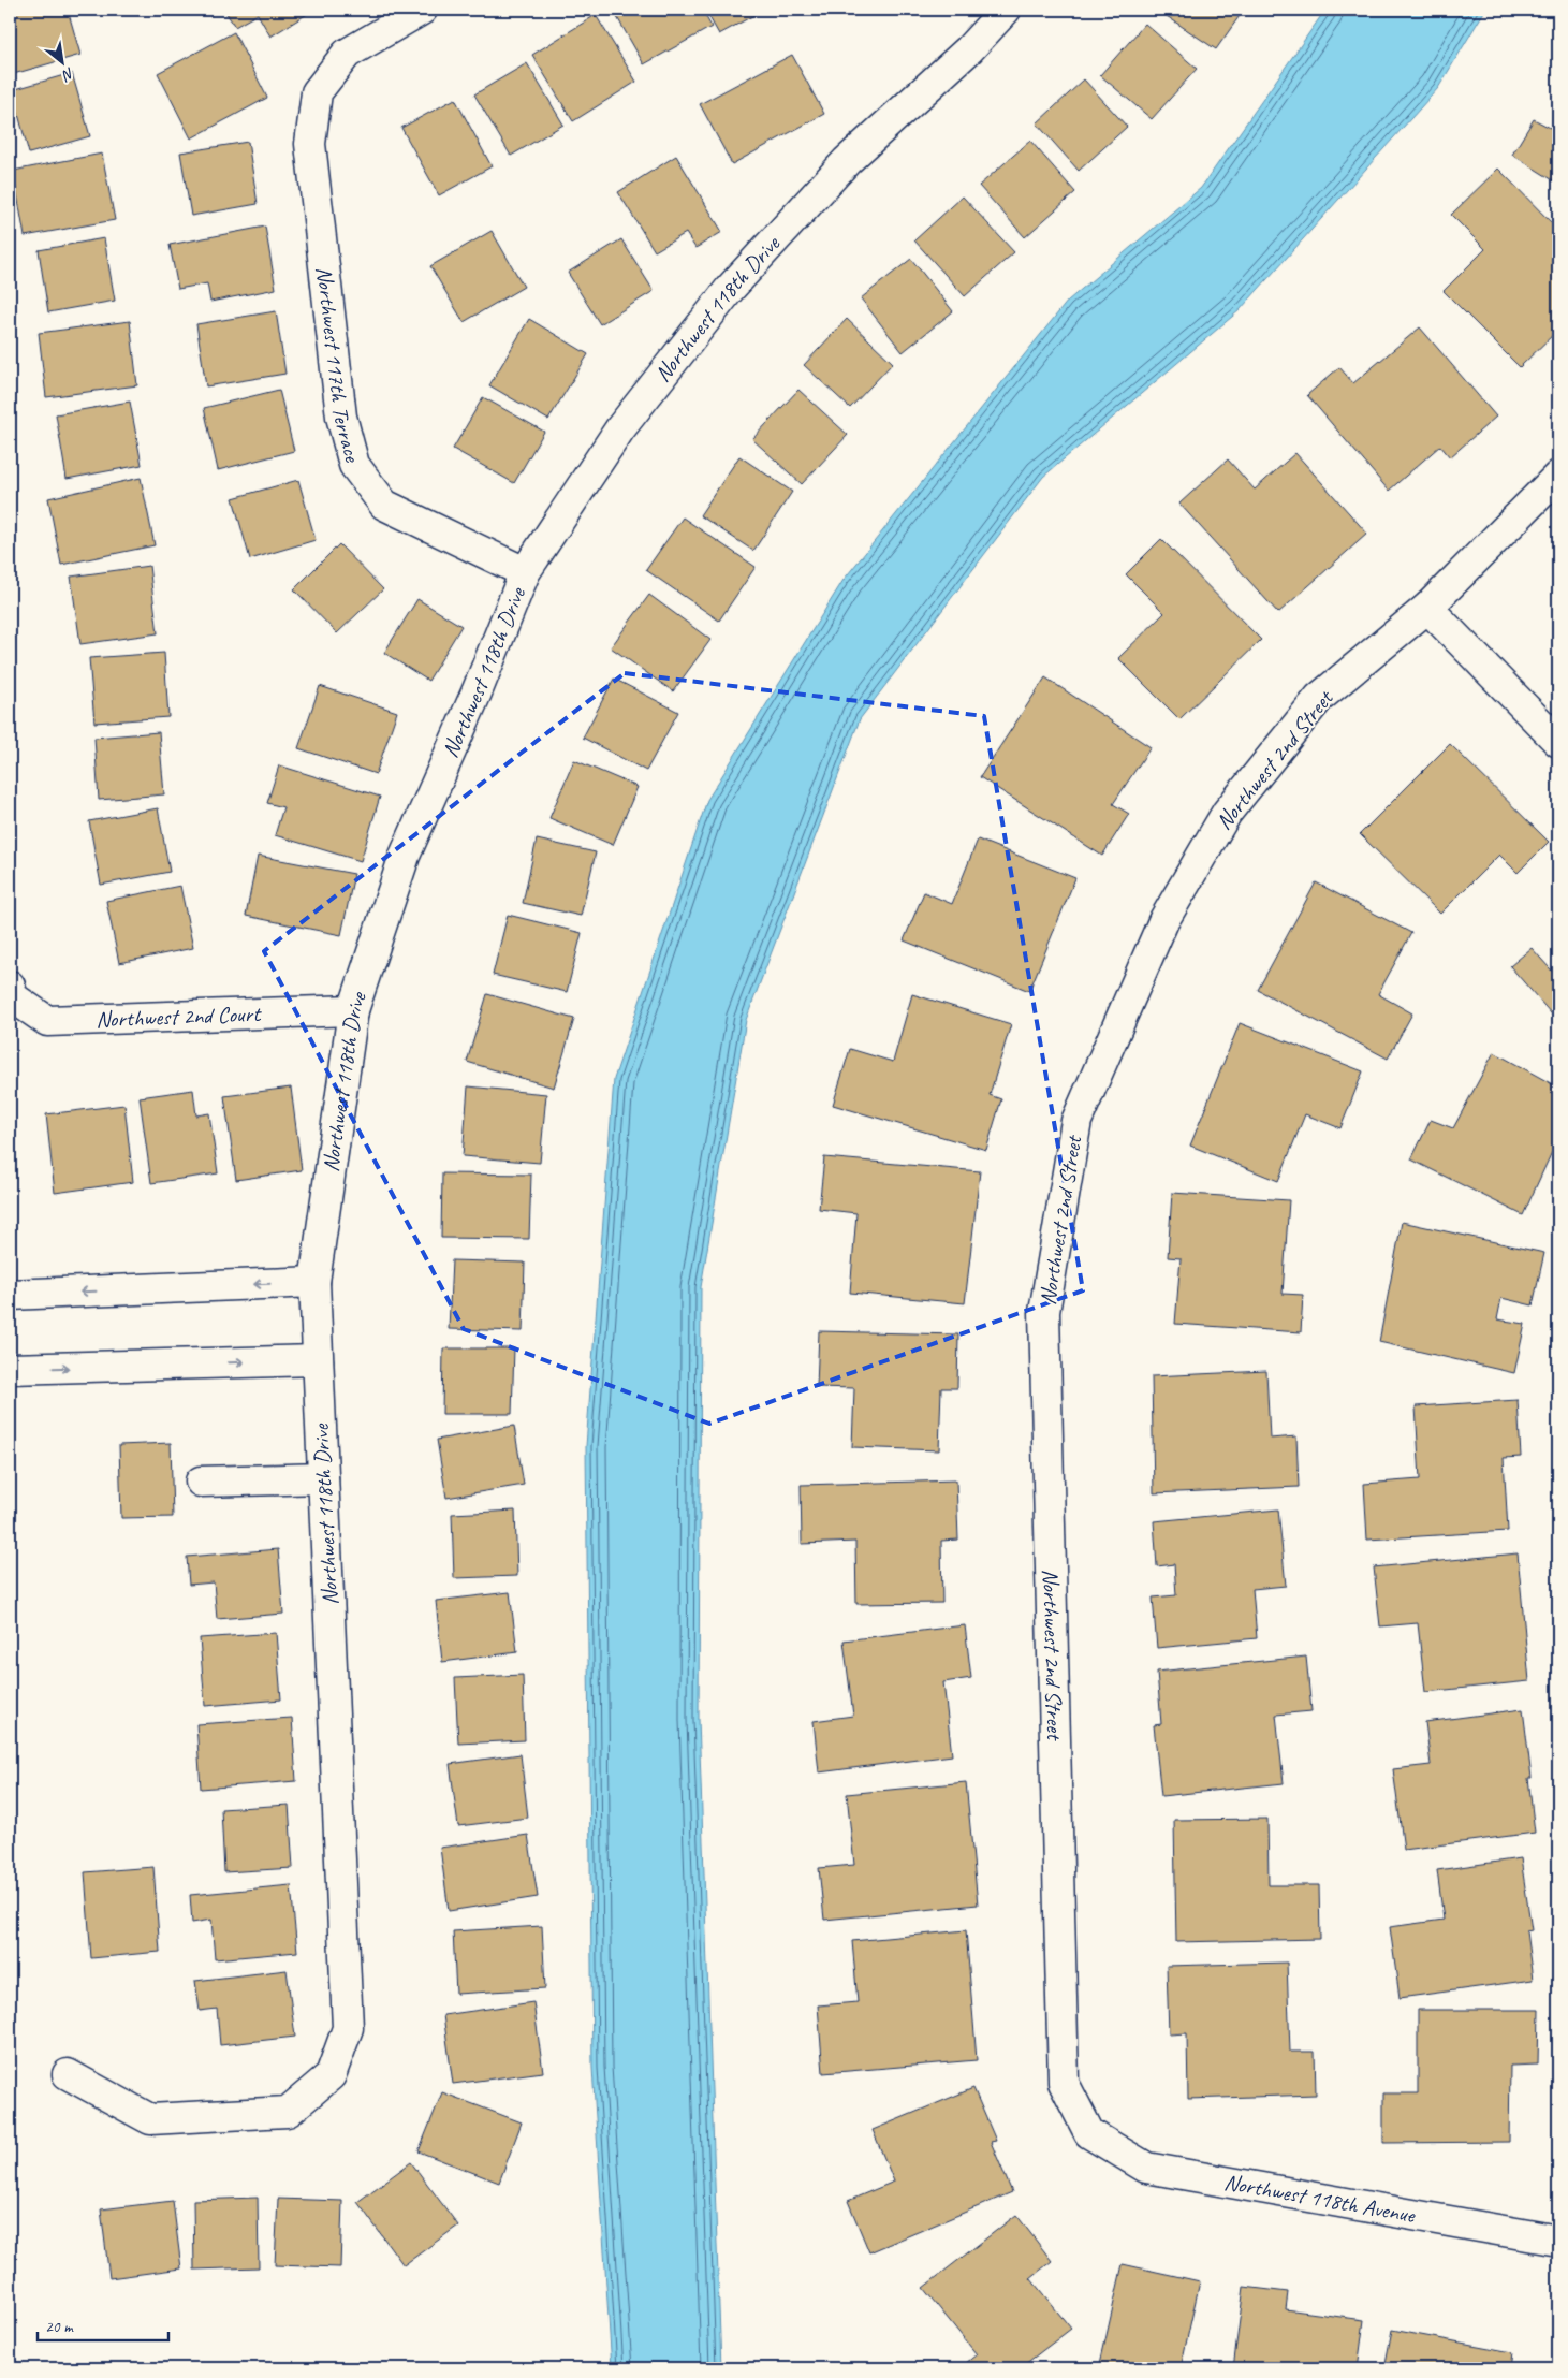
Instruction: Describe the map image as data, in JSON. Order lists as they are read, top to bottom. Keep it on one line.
{"streets":{"street":["Northwest 118th Drive","Northwest 117th Terrace","Northwest 2nd Street","Northwest 2nd Court","Northwest 118th Avenue"]},"crossings":[["Northwest 118th Drive","Northwest 117th Terrace"],["Northwest 118th Drive","Northwest 2nd Court"],["Northwest 2nd Street","Northwest 118th Avenue"]],"scale_bar":"20 m","north":"bottom right"}
